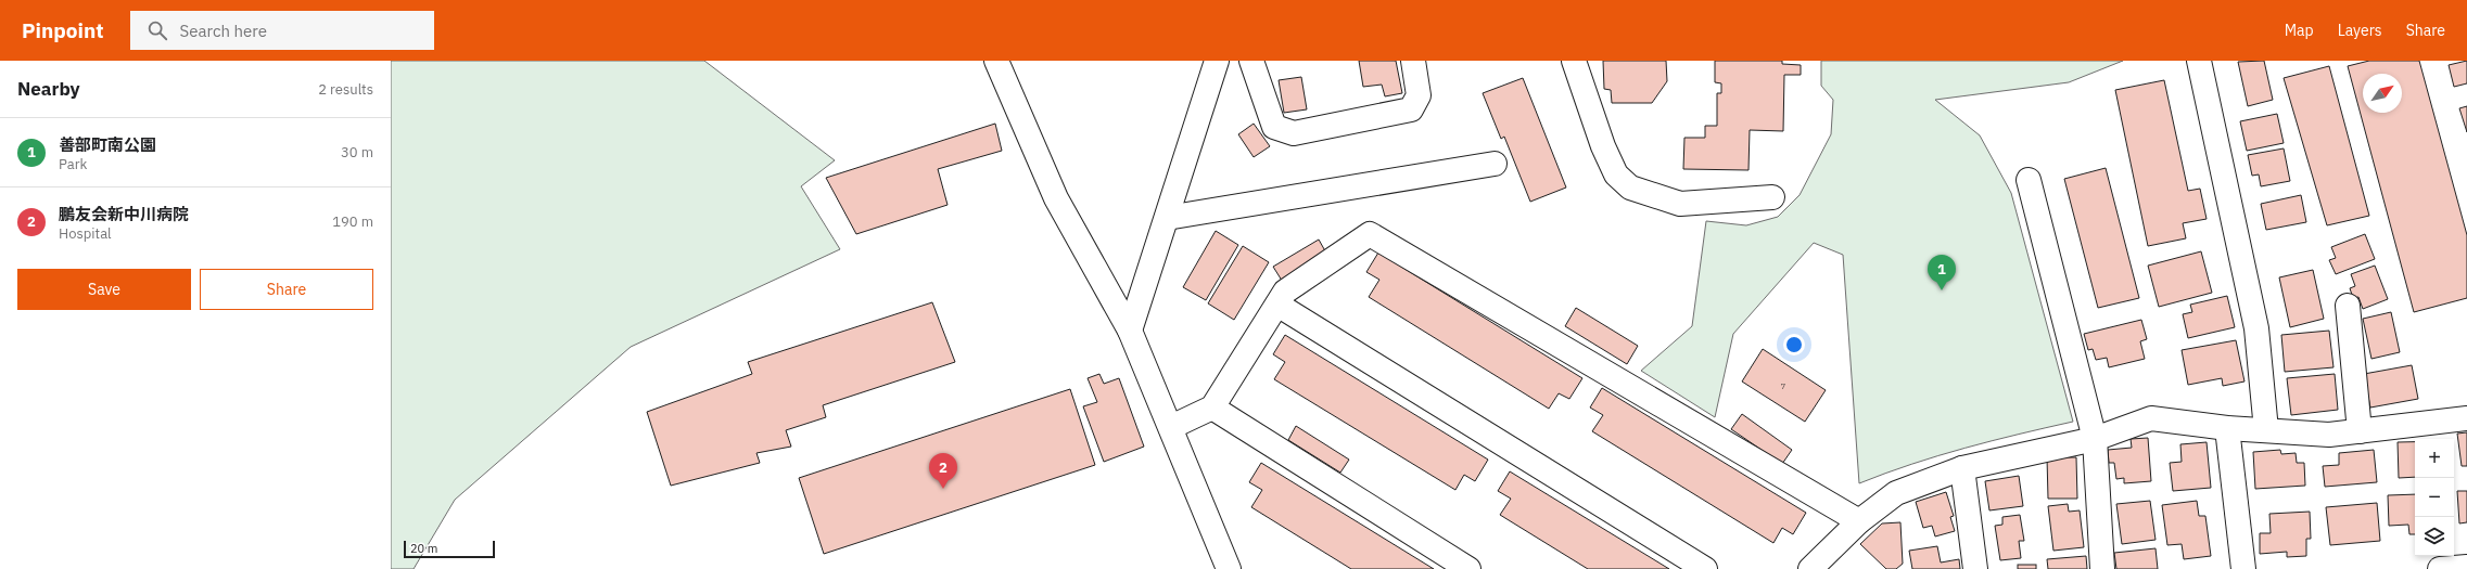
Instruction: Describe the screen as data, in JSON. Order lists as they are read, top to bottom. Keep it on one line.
{"house_numbers":["7"],"scale_bar":"20 m","north":"top right","page":{"header":"Pinpoint","search":"Search here","nav":["Map","Layers","Share"],"heading":["Nearby","2 results"],"list":[{"mark":"1","name":"善部町南公園","note":"Park","value":"30 m"},{"mark":"2","name":"鵬友会新中川病院","note":"Hospital","value":"190 m"}],"pins":["1","2"],"buttons":["Save","Share"],"map_buttons":["+","−"],"scale":"20 m"}}
